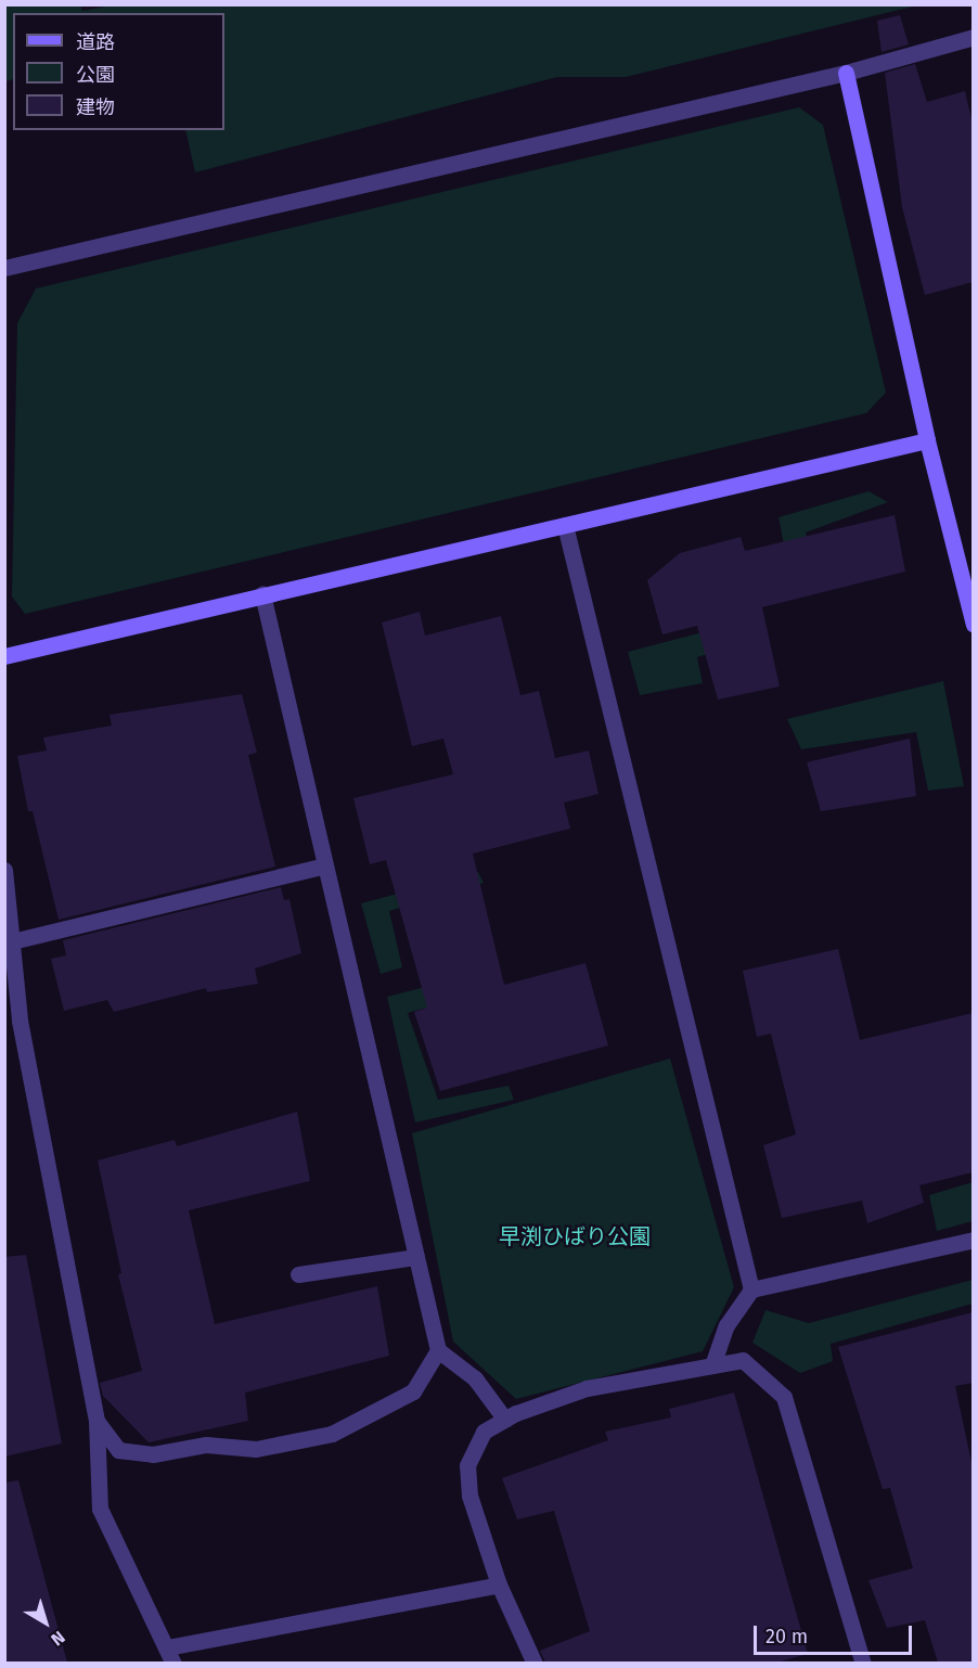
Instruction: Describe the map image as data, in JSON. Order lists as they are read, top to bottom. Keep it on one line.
{"parks":["早渕ひばり公園"],"legend":["道路","公園","建物"],"scale_bar":"20 m","north":"bottom right"}
